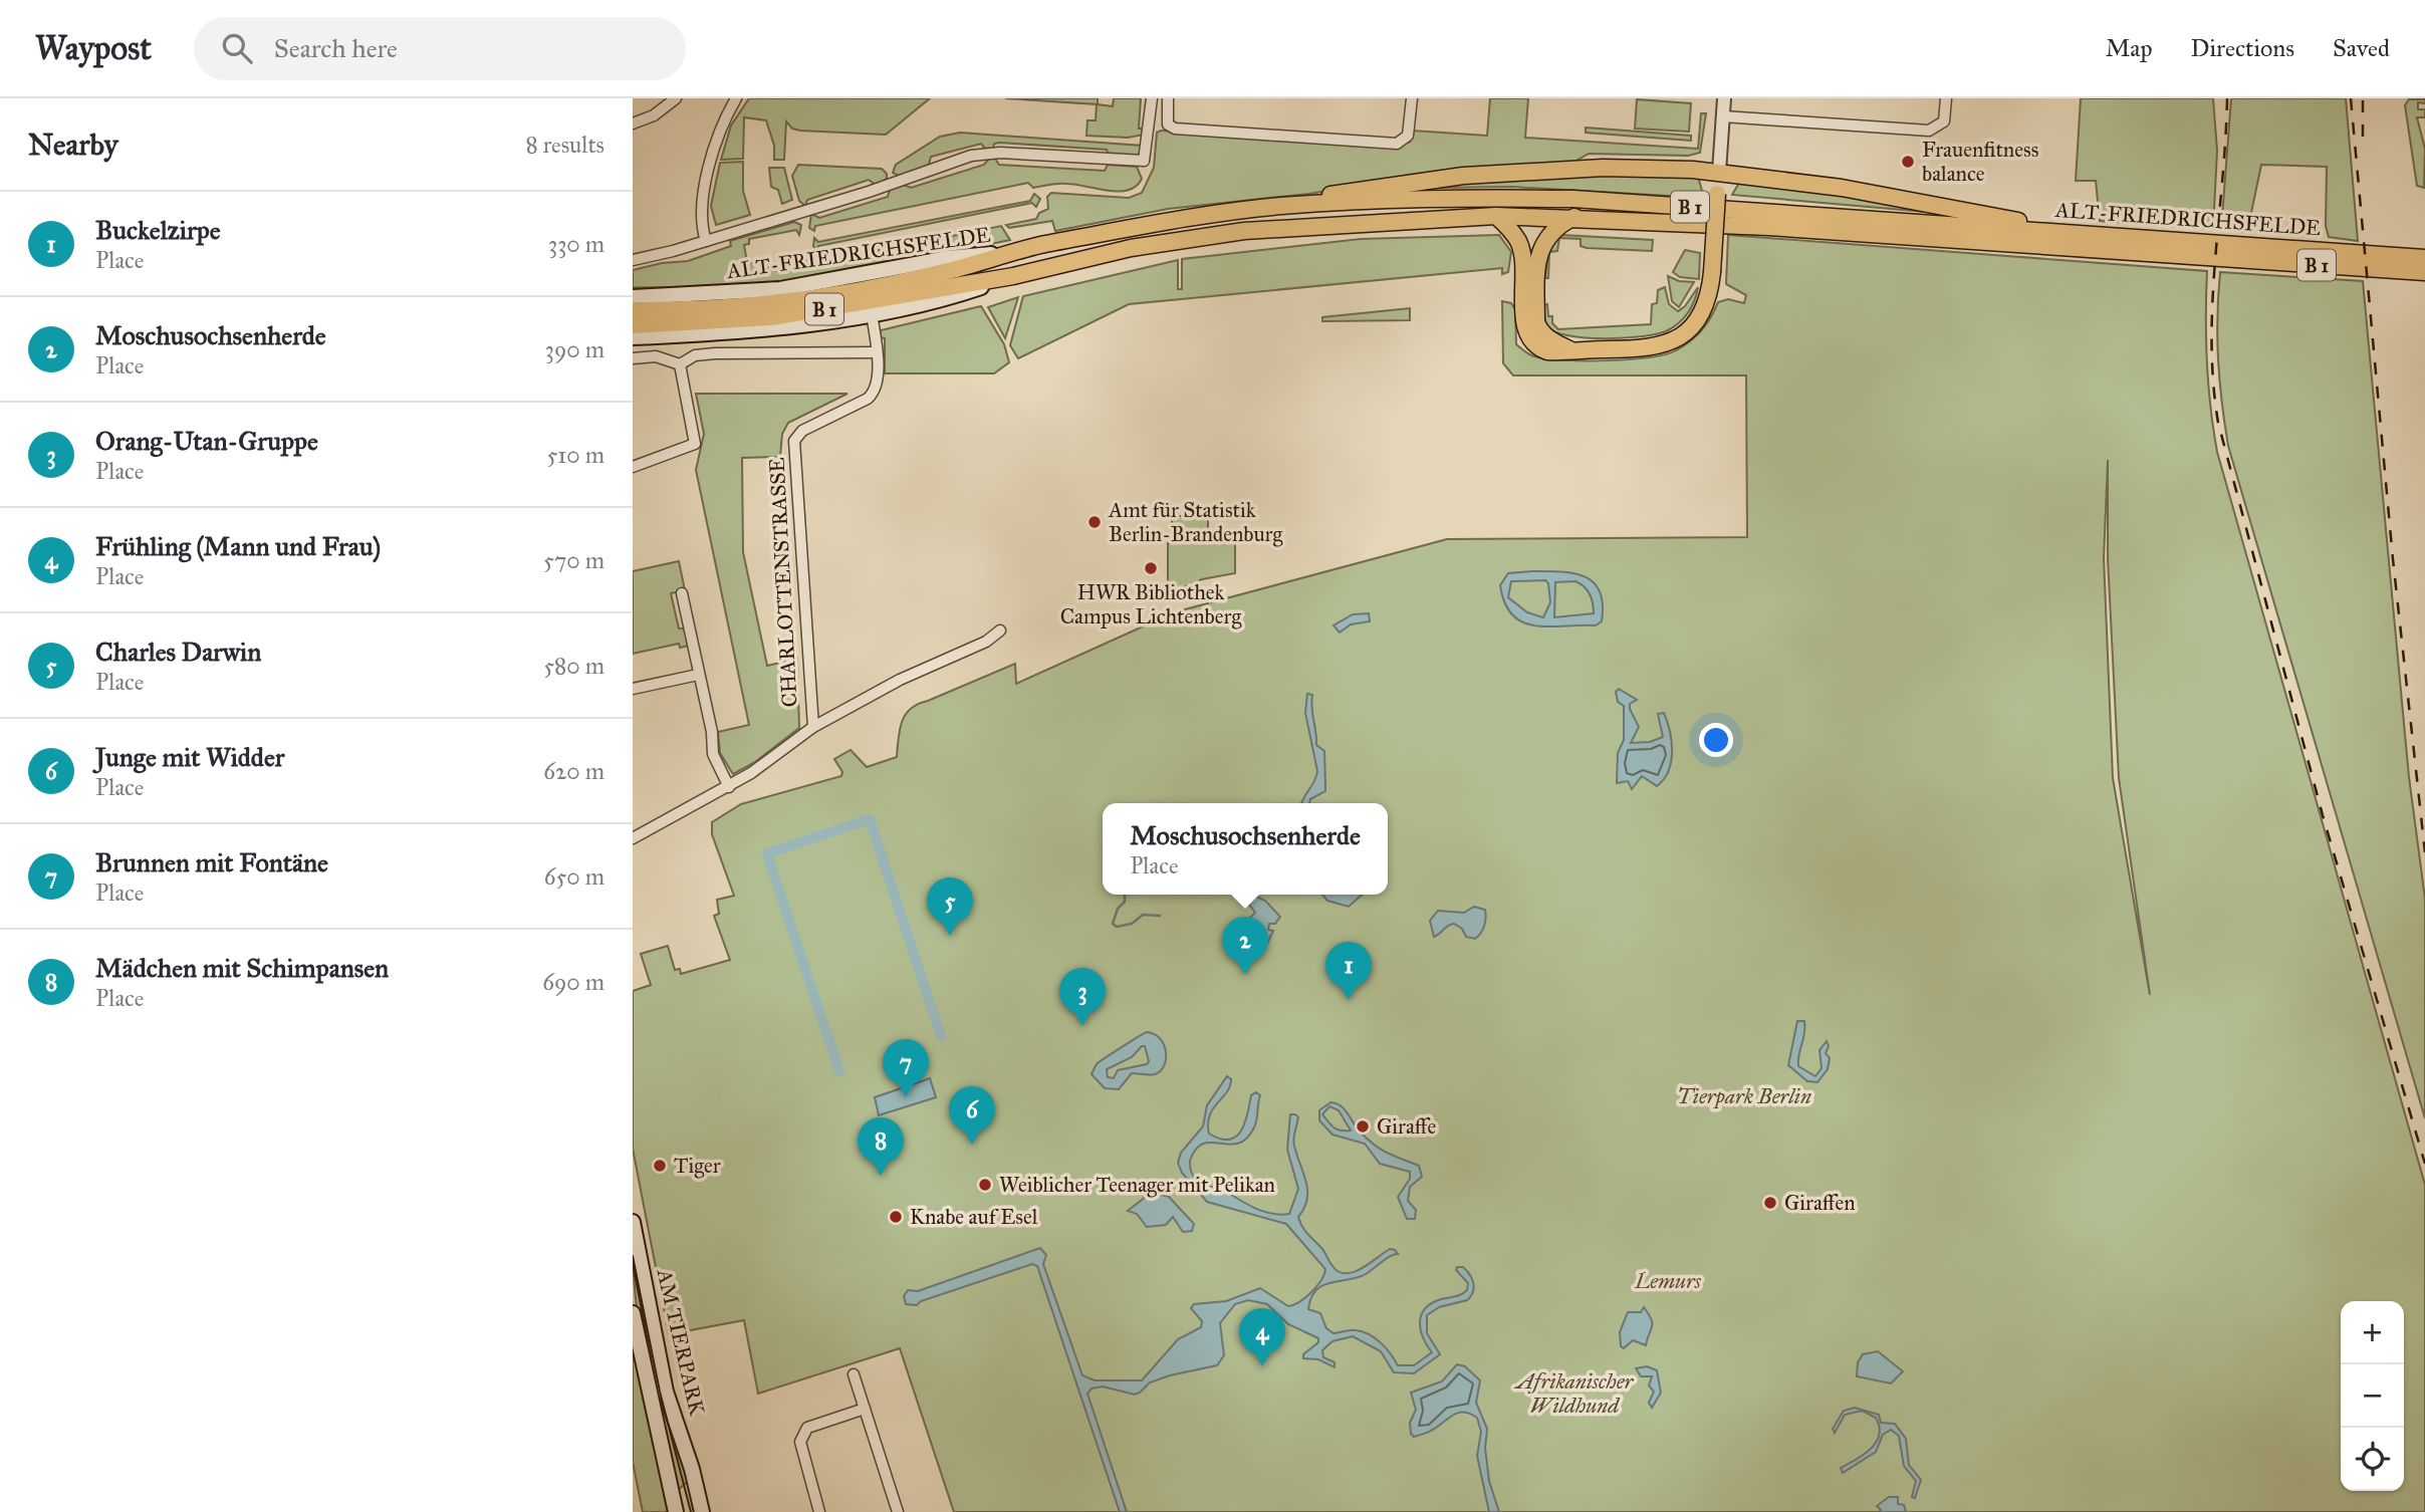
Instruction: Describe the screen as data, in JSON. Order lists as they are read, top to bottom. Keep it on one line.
{"streets":{"main road":["B 1","ALT-FRIEDRICHSFELDE","AM TIERPARK"],"street":["CHARLOTTENSTRASSE"]},"crossings":[["B 1","ALT-FRIEDRICHSFELDE"]],"parks":["Tierpark Berlin","Lemurs","Afrikanischer Wildhund"],"places":["Frauenfitness balance","Amt für Statistik Berlin-Brandenburg","HWR Bibliothek Campus Lichtenberg","Giraffe","Tiger","Weiblicher Teenager mit Pelikan","Giraffen","Knabe auf Esel"],"page":{"header":"Waypost","search":"Search here","nav":["Map","Directions","Saved"],"heading":["Nearby","8 results"],"list":[{"mark":"1","name":"Buckelzirpe","note":"Place","value":"330 m"},{"mark":"2","name":"Moschusochsenherde","note":"Place","value":"390 m"},{"mark":"3","name":"Orang-Utan-Gruppe","note":"Place","value":"510 m"},{"mark":"4","name":"Frühling (Mann und Frau)","note":"Place","value":"570 m"},{"mark":"5","name":"Charles Darwin","note":"Place","value":"580 m"},{"mark":"6","name":"Junge mit Widder","note":"Place","value":"620 m"},{"mark":"7","name":"Brunnen mit Fontäne","note":"Place","value":"650 m"},{"mark":"8","name":"Mädchen mit Schimpansen","note":"Place","value":"690 m"}],"popup":["Moschusochsenherde","Place"],"pins":["5","2","1","3","7","6","8","4"],"map_buttons":["+","−"]}}
